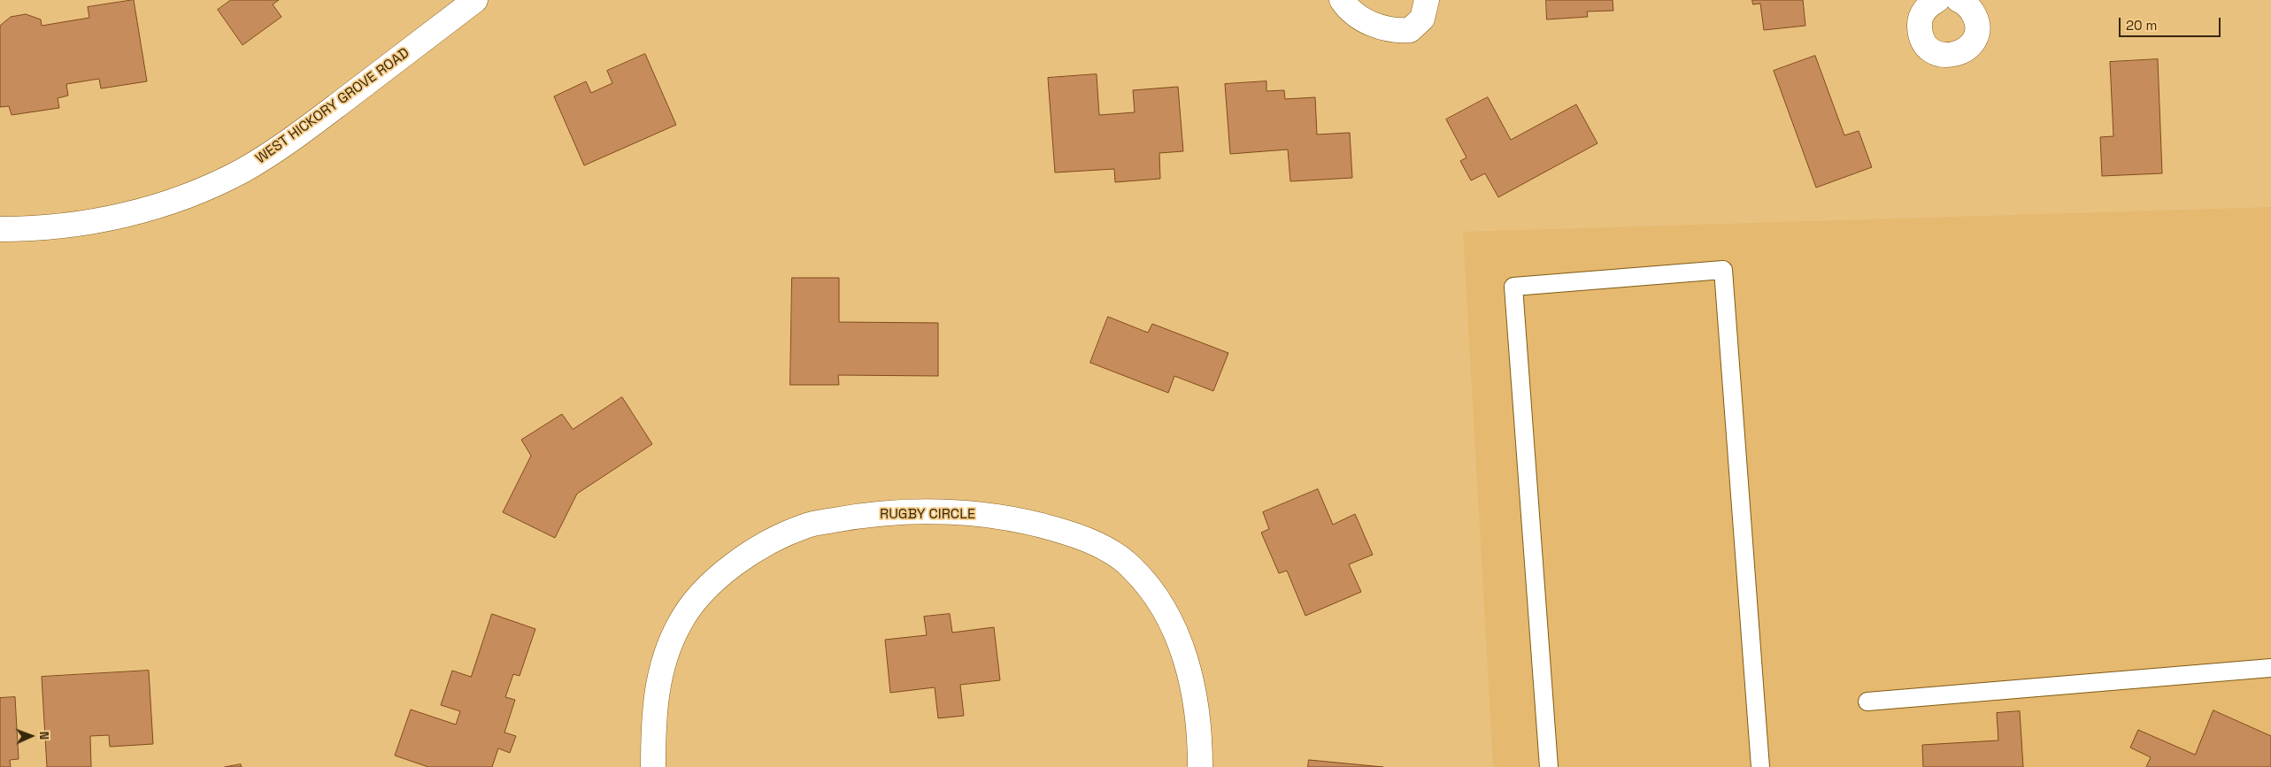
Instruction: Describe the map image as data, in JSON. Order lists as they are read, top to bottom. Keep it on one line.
{"streets":{"street":["WEST HICKORY GROVE ROAD","RUGBY CIRCLE"]},"scale_bar":"20 m","north":"right"}
